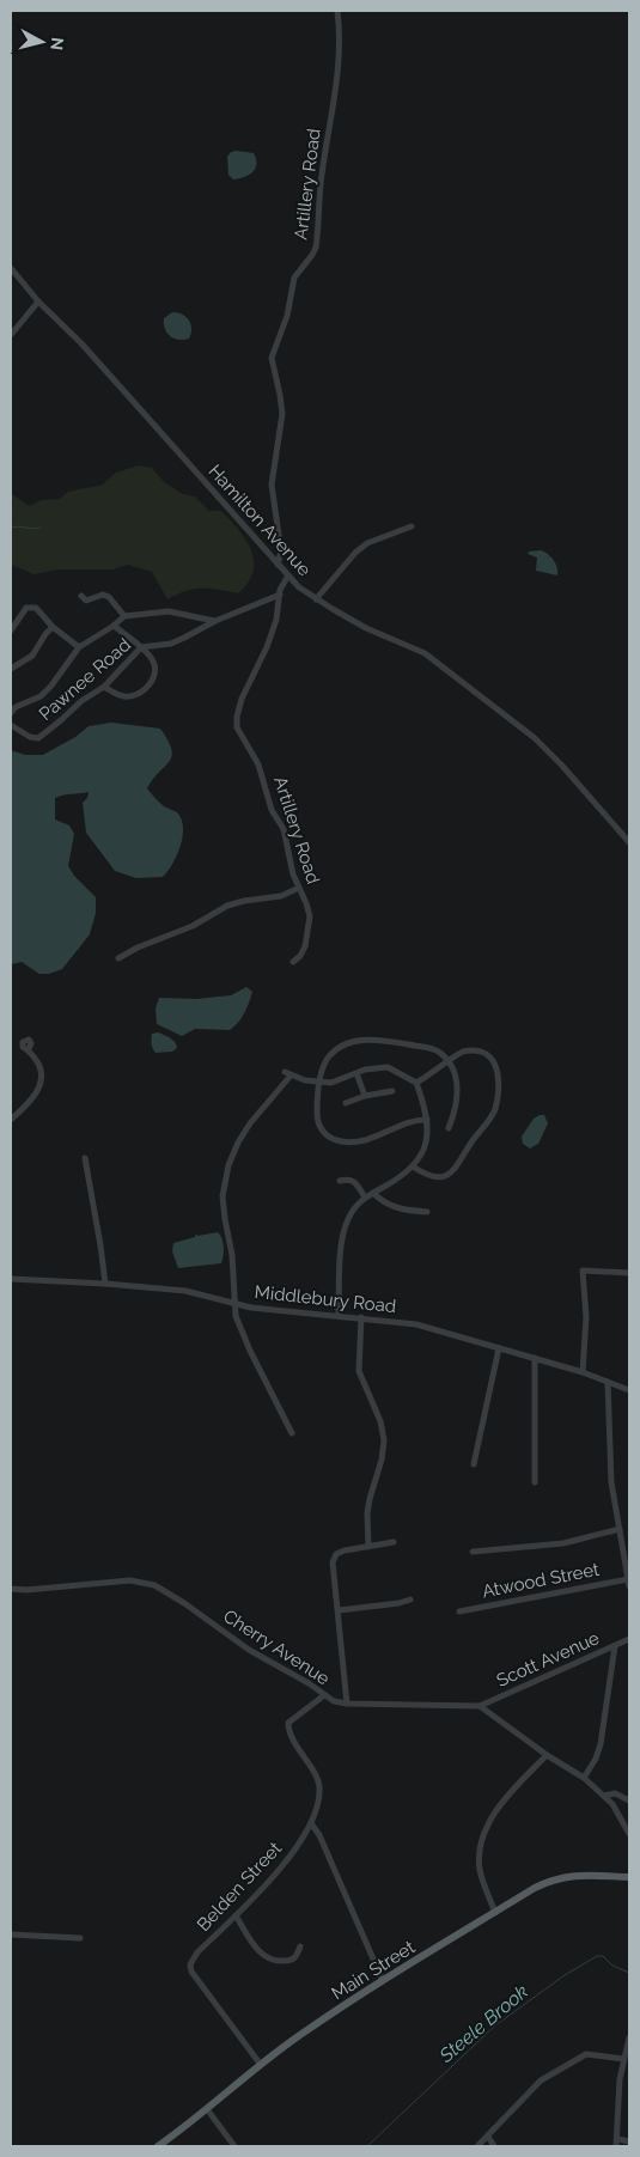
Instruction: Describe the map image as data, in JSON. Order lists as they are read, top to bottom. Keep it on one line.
{"streets":{"main road":["Main Street"],"street":["Artillery Road","Hamilton Avenue","Pawnee Road","Middlebury Road","Atwood Street","Cherry Avenue","Scott Avenue","Belden Street"]},"crossings":[["Artillery Road","Hamilton Avenue"],["Artillery Road","Pawnee Road"],["Cherry Avenue","Scott Avenue"],["Cherry Avenue","Belden Street"],["Belden Street","Main Street"]],"water":["Steele Brook"],"north":"right"}
